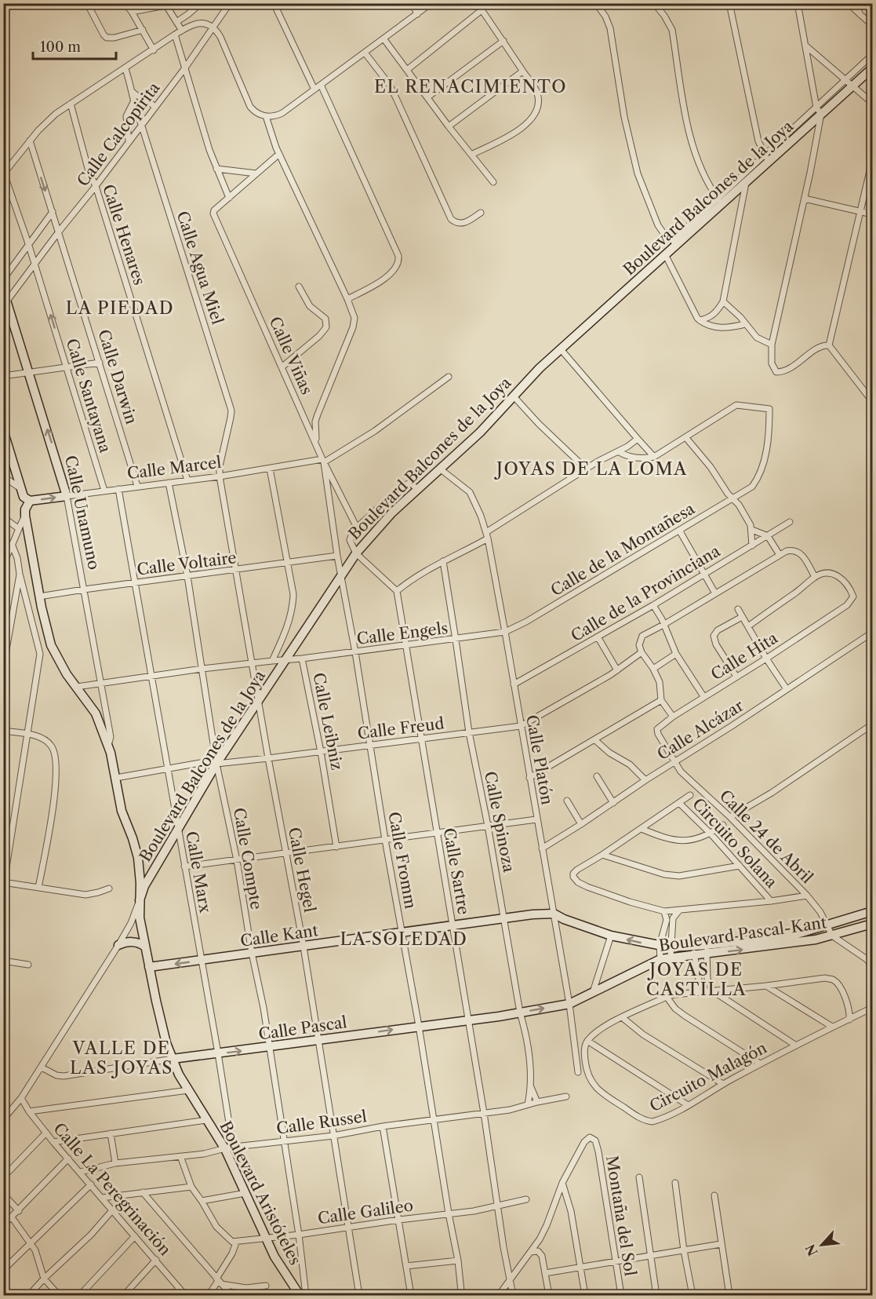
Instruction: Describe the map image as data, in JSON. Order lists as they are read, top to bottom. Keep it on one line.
{"streets":{"street":["Calle Calcopirita","Boulevard Balcones de la Joya","Calle Henares","Calle Agua Miel","Calle Viñas","Calle Darwin","Calle Santayana","Calle Marcel","Calle Unamuno","Calle de la Montañesa","Calle Voltaire","Calle de la Provinciana","Calle Engels","Calle Hita","Calle Leibniz","Calle Freud","Calle Alcázar","Calle Platón","Calle Spinoza","Calle 24 de Abril","Circuito Solana","Calle Compte","Calle Fromm","Calle Hegel","Calle Sartre","Calle Marx","Boulevard Pascal-Kant","Calle Kant","Calle Pascal","Circuito Malagón","Calle Russel","Calle La Peregrinación","Boulevard Aristóteles","Calle Galileo","Montaña del Sol"]},"crossings":[["Calle Calcopirita","Calle Henares"],["Calle Calcopirita","Calle Agua Miel"],["Calle Calcopirita","Calle Darwin"],["Calle Calcopirita","Calle Santayana"],["Calle Calcopirita","Calle Unamuno"],["Boulevard Balcones de la Joya","Calle Leibniz"],["Boulevard Balcones de la Joya","Calle Freud"],["Boulevard Balcones de la Joya","Calle Platón"],["Boulevard Balcones de la Joya","Calle Compte"],["Boulevard Balcones de la Joya","Calle Fromm"],["Boulevard Balcones de la Joya","Calle Hegel"],["Boulevard Balcones de la Joya","Calle Marx"],["Boulevard Balcones de la Joya","Calle Pascal"],["Boulevard Balcones de la Joya","Calle La Peregrinación"],["Boulevard Balcones de la Joya","Boulevard Aristóteles"],["Calle Henares","Calle Marcel"],["Calle Agua Miel","Calle Marcel"],["Calle Agua Miel","Calle Hegel"],["Calle Viñas","Calle Marcel"],["Calle Viñas","Calle Fromm"],["Calle Darwin","Calle Marcel"],["Calle Santayana","Calle Marcel"],["Calle Marcel","Calle Unamuno"],["Calle Marcel","Calle Compte"],["Calle Marcel","Calle Fromm"],["Calle Marcel","Calle Hegel"],["Calle Marcel","Calle Marx"],["Calle Marcel","Boulevard Aristóteles"],["Calle Unamuno","Calle Voltaire"],["Calle Unamuno","Boulevard Aristóteles"],["Calle de la Montañesa","Calle Engels"],["Calle de la Montañesa","Calle Platón"],["Calle Voltaire","Calle Compte"],["Calle Voltaire","Calle Fromm"],["Calle Voltaire","Calle Hegel"],["Calle Voltaire","Calle Marx"],["Calle Voltaire","Boulevard Aristóteles"],["Calle de la Provinciana","Calle Platón"],["Calle Engels","Calle Leibniz"],["Calle Engels","Calle Platón"],["Calle Engels","Calle Spinoza"],["Calle Engels","Calle Fromm"],["Calle Engels","Calle Sartre"],["Calle Hita","Calle 24 de Abril"],["Calle Leibniz","Calle Freud"],["Calle Leibniz","Calle Hegel"],["Calle Freud","Calle Platón"],["Calle Freud","Calle Spinoza"],["Calle Freud","Calle Compte"],["Calle Freud","Calle Fromm"],["Calle Freud","Calle Hegel"],["Calle Freud","Calle Sartre"],["Calle Freud","Calle Marx"],["Calle Freud","Boulevard Aristóteles"],["Calle Alcázar","Calle Platón"],["Calle Alcázar","Calle 24 de Abril"],["Calle Platón","Boulevard Pascal-Kant"],["Calle Platón","Calle Kant"],["Calle Platón","Calle Pascal"],["Calle Spinoza","Calle Kant"],["Calle Spinoza","Calle Pascal"],["Calle Spinoza","Calle Russel"],["Calle 24 de Abril","Circuito Solana"],["Calle 24 de Abril","Boulevard Pascal-Kant"],["Calle Compte","Calle Kant"],["Calle Compte","Calle Pascal"],["Calle Compte","Calle Russel"],["Calle Compte","Calle Galileo"],["Calle Fromm","Calle Kant"],["Calle Fromm","Calle Pascal"],["Calle Fromm","Calle Russel"],["Calle Fromm","Calle Galileo"],["Calle Hegel","Calle Kant"],["Calle Hegel","Calle Pascal"],["Calle Hegel","Calle Russel"],["Calle Hegel","Calle Galileo"],["Calle Sartre","Calle Kant"],["Calle Sartre","Calle Pascal"],["Calle Sartre","Calle Russel"],["Calle Sartre","Calle Galileo"],["Calle Marx","Calle Kant"],["Calle Marx","Calle Pascal"],["Calle Marx","Calle Russel"],["Calle Marx","Boulevard Aristóteles"],["Boulevard Pascal-Kant","Calle Kant"],["Boulevard Pascal-Kant","Calle Pascal"],["Calle Kant","Boulevard Aristóteles"],["Calle Pascal","Boulevard Aristóteles"],["Calle Russel","Calle La Peregrinación"],["Calle Russel","Boulevard Aristóteles"],["Boulevard Aristóteles","Calle Galileo"]],"one_way":["Calle Pascal"],"districts":["EL RENACIMIENTO","LA PIEDAD","JOYAS DE LA LOMA","LA SOLEDAD","JOYAS DE CASTILLA","VALLE DE LAS JOYAS"],"scale_bar":"100 m","north":"bottom left"}
